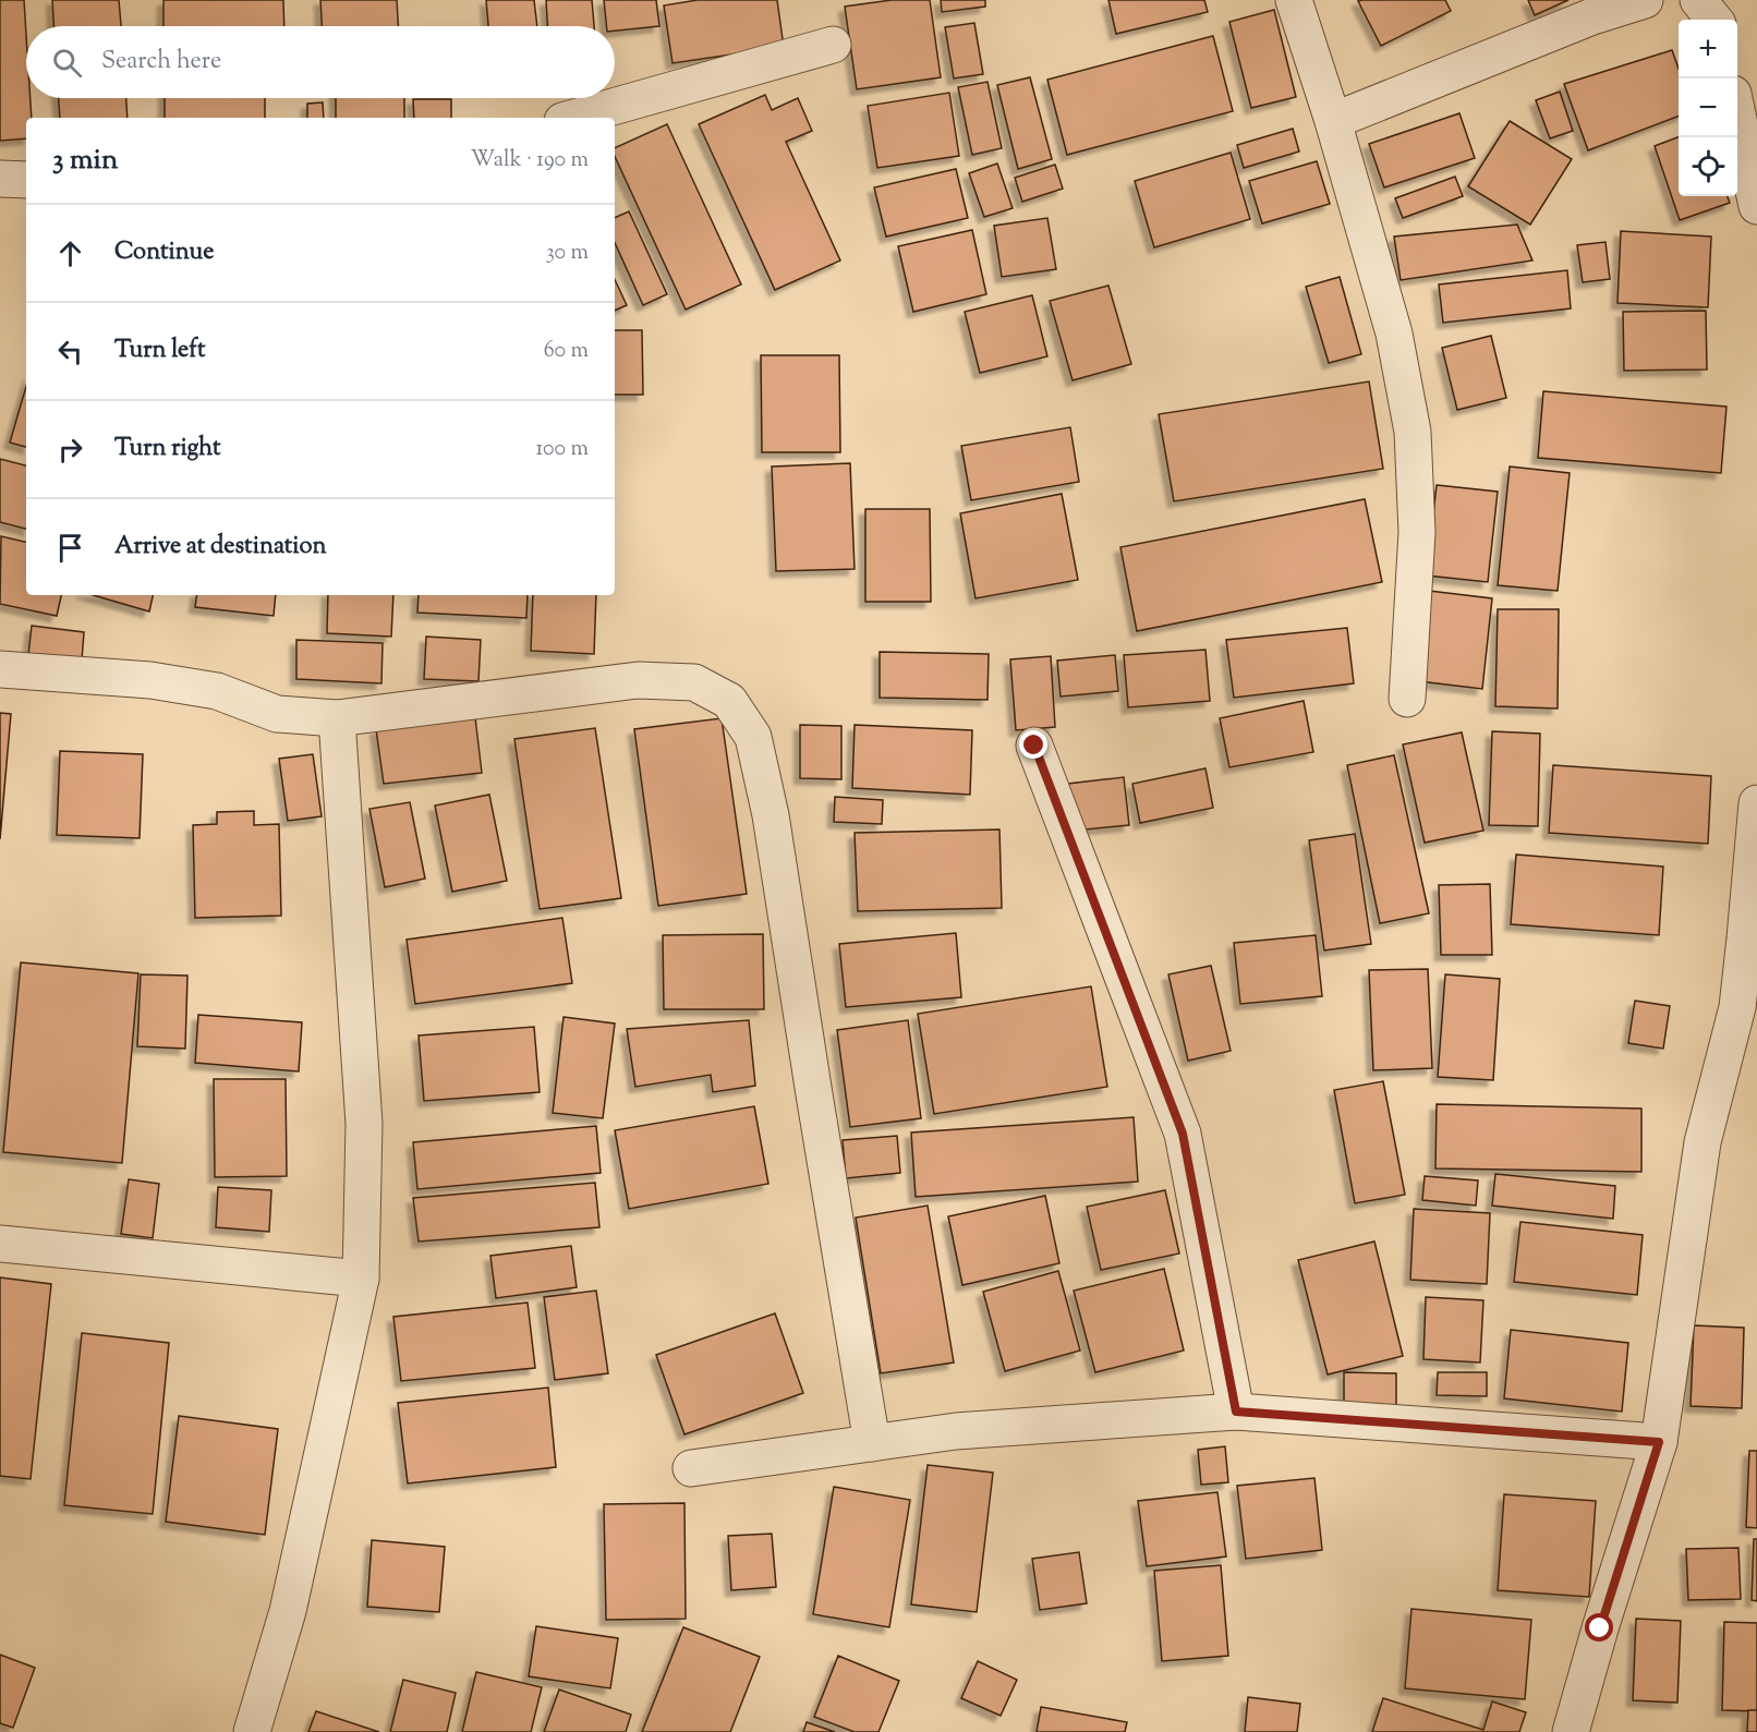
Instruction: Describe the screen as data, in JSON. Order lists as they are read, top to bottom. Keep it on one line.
{"page":{"map_buttons":["+","−"],"search":"Search here","heading":["3 min","Walk · 190 m"],"list":[["Continue","30 m"],["Turn left","60 m"],["Turn right","100 m"],"Arrive at destination"]}}
